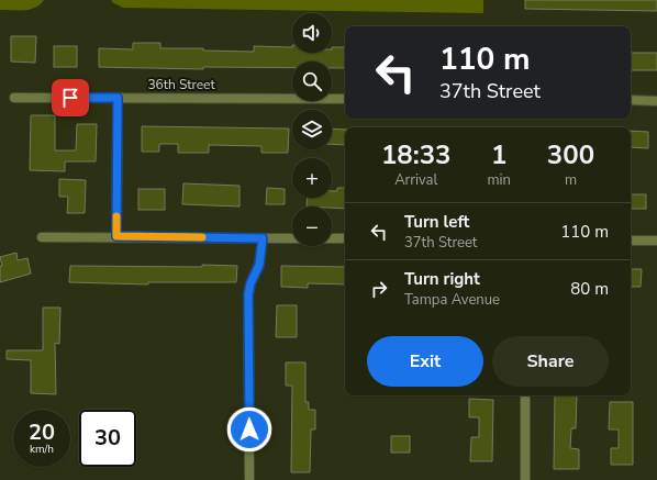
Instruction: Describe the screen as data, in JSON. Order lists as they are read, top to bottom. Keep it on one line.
{"streets":{"street":["36th Street"]},"page":{"map_buttons":["+","−"],"turn":["110 m","37th Street"],"eta":["18:33","Arrival","1","min","300","m"],"list":[{"name":"Turn left","note":"37th Street","value":"110 m"},{"name":"Turn right","note":"Tampa Avenue","value":"80 m"}],"buttons":["Exit","Share"],"speed":"20 km/h","limit":"30"}}
